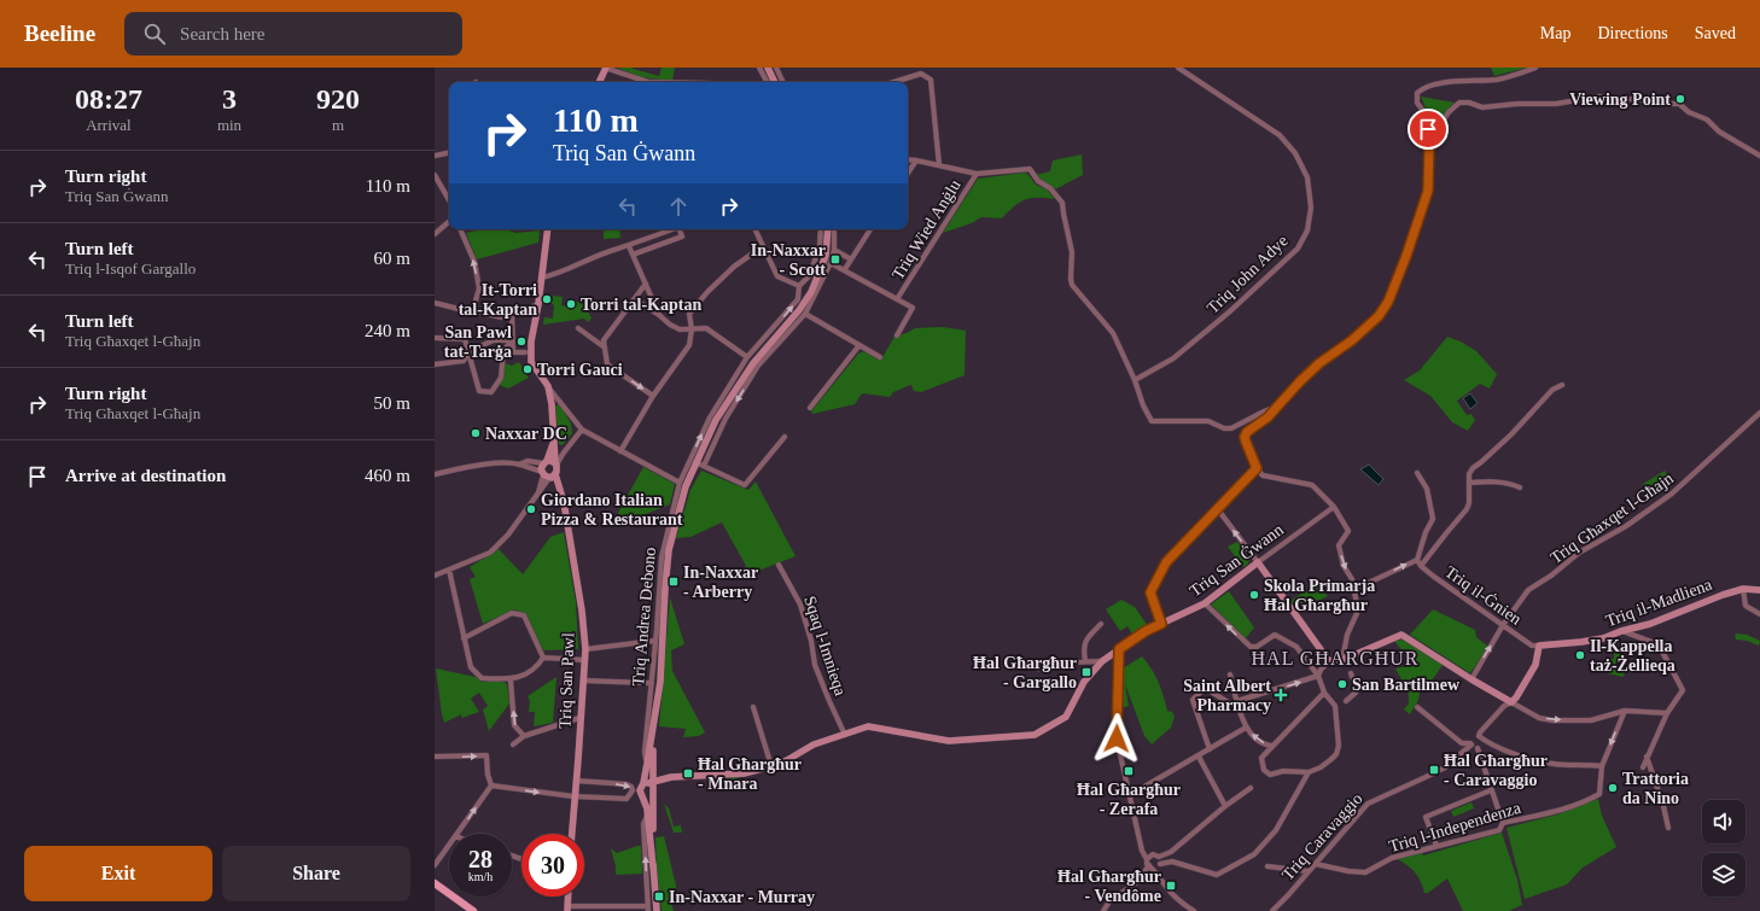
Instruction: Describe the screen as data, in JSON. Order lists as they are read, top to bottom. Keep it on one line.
{"streets":{"main road":["Triq San Ġwann","Triq il-Madliena","Triq Andrea Debono","Triq San Pawl"],"street":["Triq Wied Anġlu","Triq John Adye","Triq Għaxqet l-Għajn","Triq il-Ġnien","Sqaq l-Imnieqa","Triq l-Independenza","Triq Caravaggio"]},"crossings":[["Triq Għaxqet l-Għajn","Triq il-Ġnien"],["Triq San Ġwann","Triq Andrea Debono"],["Triq San Ġwann","Sqaq l-Imnieqa"],["Triq il-Ġnien","Triq il-Madliena"],["Triq l-Independenza","Triq Caravaggio"]],"districts":["ĦAL GĦARGĦUR"],"places":{"other":["Viewing Point","It-Torri tal-Kaptan","Torri tal-Kaptan","San Pawl tat-Tarġa","Torri Gauci","Naxxar DC","Giordano Italian Pizza & Restaurant","Skola Primarja Ħal Għargħur","Il-Kappella taż-Żellieqa","San Bartilmew","Trattoria da Nino"],"transit":["In-Naxxar - Scott","In-Naxxar - Arberry","Ħal Għargħur - Gargallo","Ħal Għargħur - Caravaggio","Ħal Għargħur - Zerafa","Ħal Għargħur - Mnara","Ħal Għargħur - Vendôme","In-Naxxar - Murray"],"health":["Saint Albert Pharmacy"]},"page":{"header":"Beeline","search":"Search here","nav":["Map","Directions","Saved"],"eta":["08:27","Arrival","3","min","920","m"],"turn":["110 m","Triq San Ġwann"],"list":[{"name":"Turn right","note":"Triq San Ġwann","value":"110 m"},{"name":"Turn left","note":"Triq l-Isqof Gargallo","value":"60 m"},{"name":"Turn left","note":"Triq Għaxqet l-Għajn","value":"240 m"},{"name":"Turn right","note":"Triq Għaxqet l-Għajn","value":"50 m"},{"name":"Arrive at destination","value":"460 m"}],"speed":"28 km/h","limit":"30","buttons":["Exit","Share"]}}
